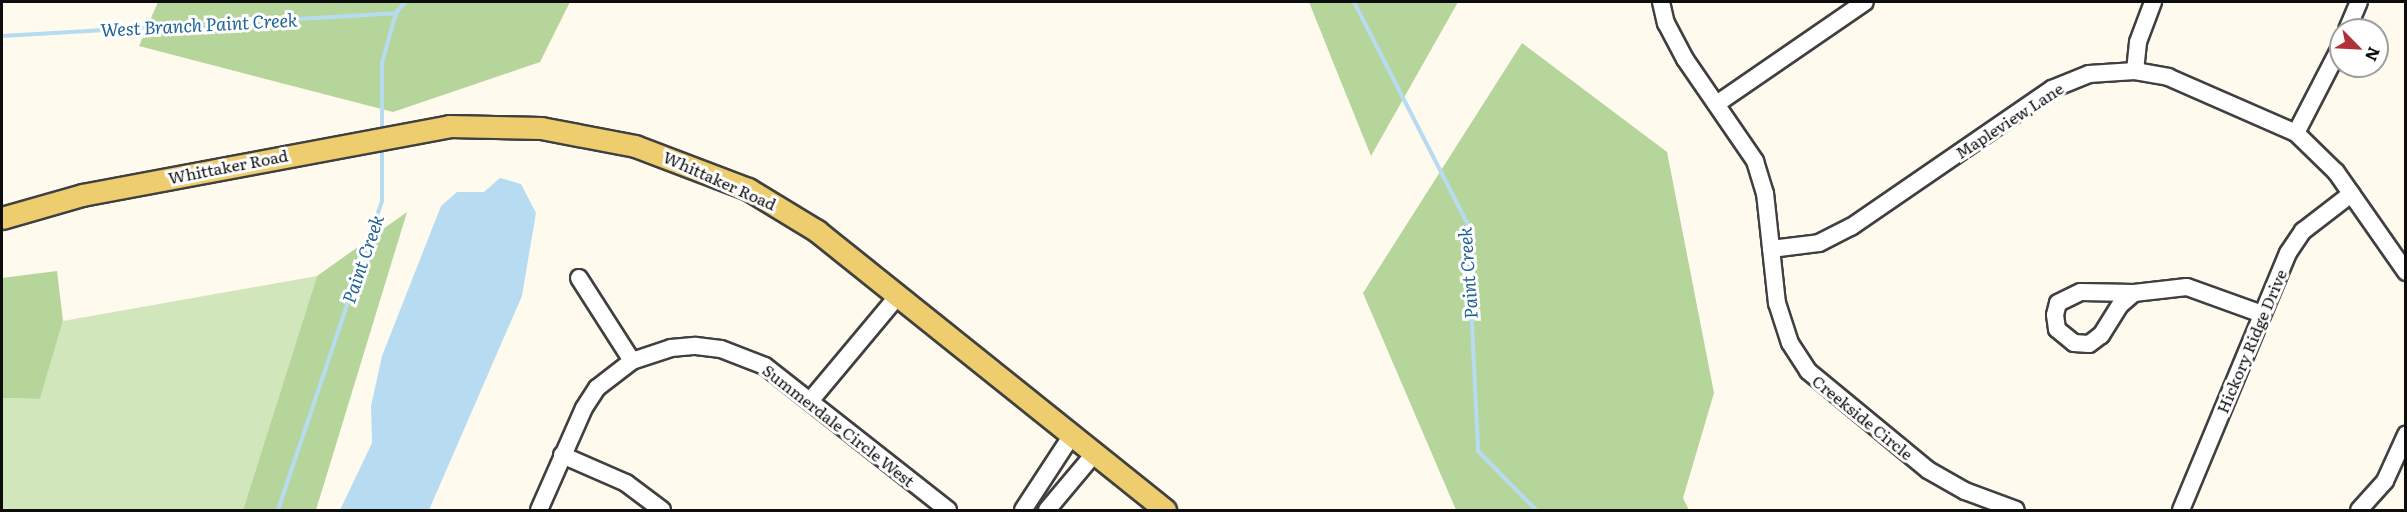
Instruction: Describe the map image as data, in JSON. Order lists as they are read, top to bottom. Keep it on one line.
{"streets":{"main road":["Whittaker Road"],"street":["Mapleview Lane","Hickory Ridge Drive","Creekside Circle","Summerdale Circle West"]},"crossings":[["Mapleview Lane","Hickory Ridge Drive"],["Mapleview Lane","Creekside Circle"]],"water":["West Branch Paint Creek","Paint Creek"],"north":"bottom right"}
